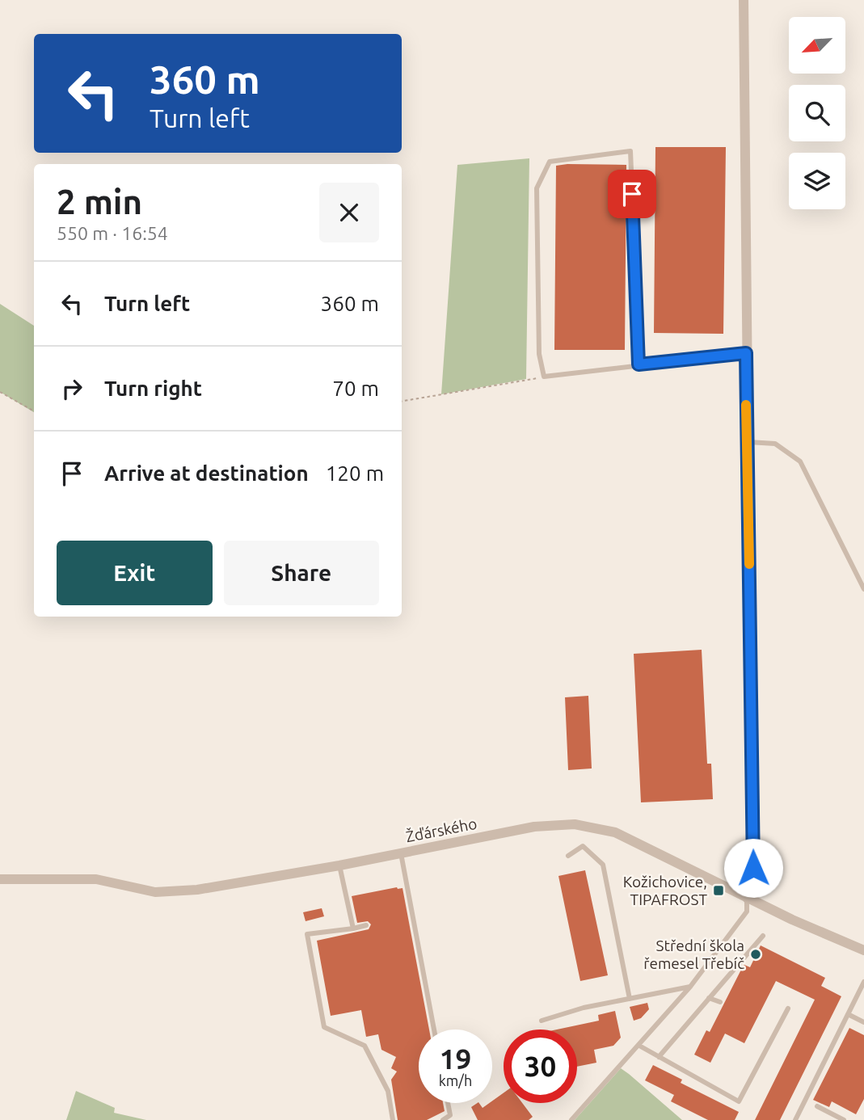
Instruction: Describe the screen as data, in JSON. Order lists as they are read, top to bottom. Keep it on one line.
{"streets":{"street":["Žďárského"]},"places":{"transit":["Kožichovice, TIPAFROST"],"other":["Střední škola řemesel Třebíč"]},"north":"bottom left","page":{"turn":["360 m","Turn left"],"heading":["2 min","550 m · 16:54"],"list":[{"name":"Turn left","value":"360 m"},{"name":"Turn right","value":"70 m"},{"name":"Arrive at destination","value":"120 m"}],"buttons":["Exit","Share"],"speed":"19 km/h","limit":"30"}}
